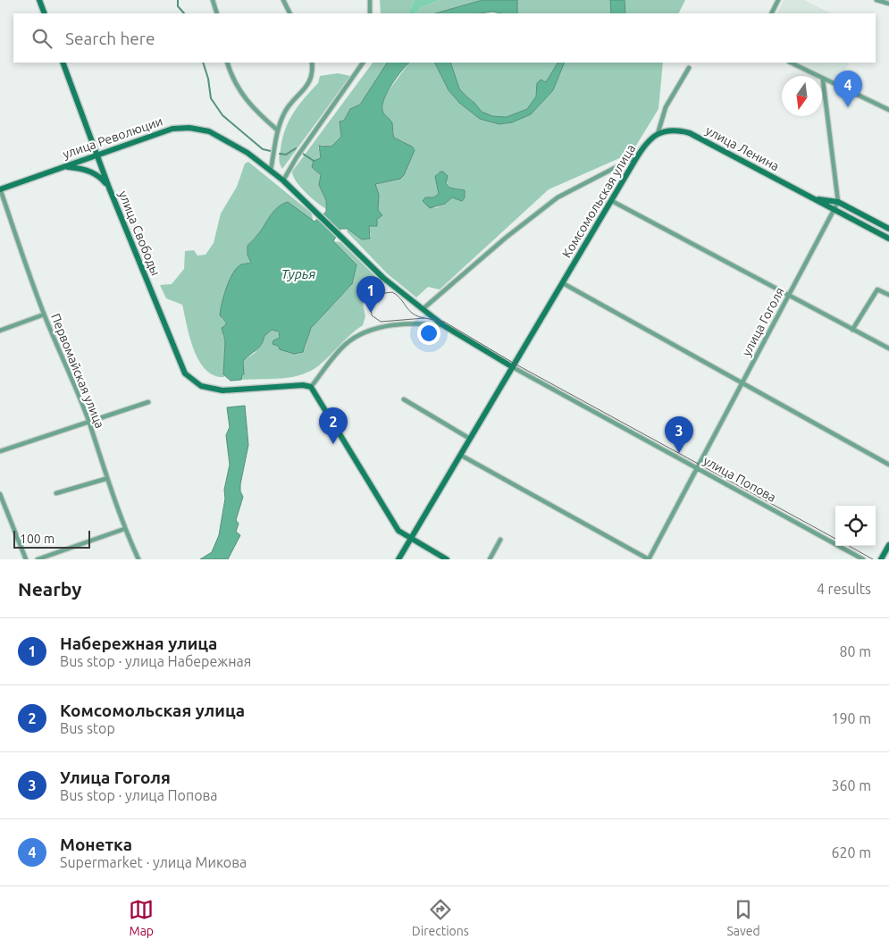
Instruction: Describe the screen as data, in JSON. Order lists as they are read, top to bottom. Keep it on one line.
{"streets":{"main road":["улица Революции","улица Ленина","Комсомольская улица","улица Свободы"],"street":["улица Гоголя","Первомайская улица","улица Попова"]},"crossings":[["улица Революции","Комсомольская улица"],["улица Революции","улица Свободы"],["улица Революции","Первомайская улица"],["улица Революции","улица Попова"],["улица Ленина","Комсомольская улица"],["улица Ленина","улица Гоголя"],["Комсомольская улица","улица Попова"],["улица Гоголя","улица Попова"]],"water":["Турья"],"scale_bar":"100 m","north":"bottom","page":{"search":"Search here","pins":["4","1","2","3"],"scale":"100 m","heading":["Nearby","4 results"],"list":[{"mark":"1","name":"Набережная улица","note":"Bus stop · улица Набережная","value":"80 m"},{"mark":"2","name":"Комсомольская улица","note":"Bus stop","value":"190 m"},{"mark":"3","name":"Улица Гоголя","note":"Bus stop · улица Попова","value":"360 m"},{"mark":"4","name":"Монетка","note":"Supermarket · улица Микова","value":"620 m"}],"nav":["Map","Directions","Saved"]}}
